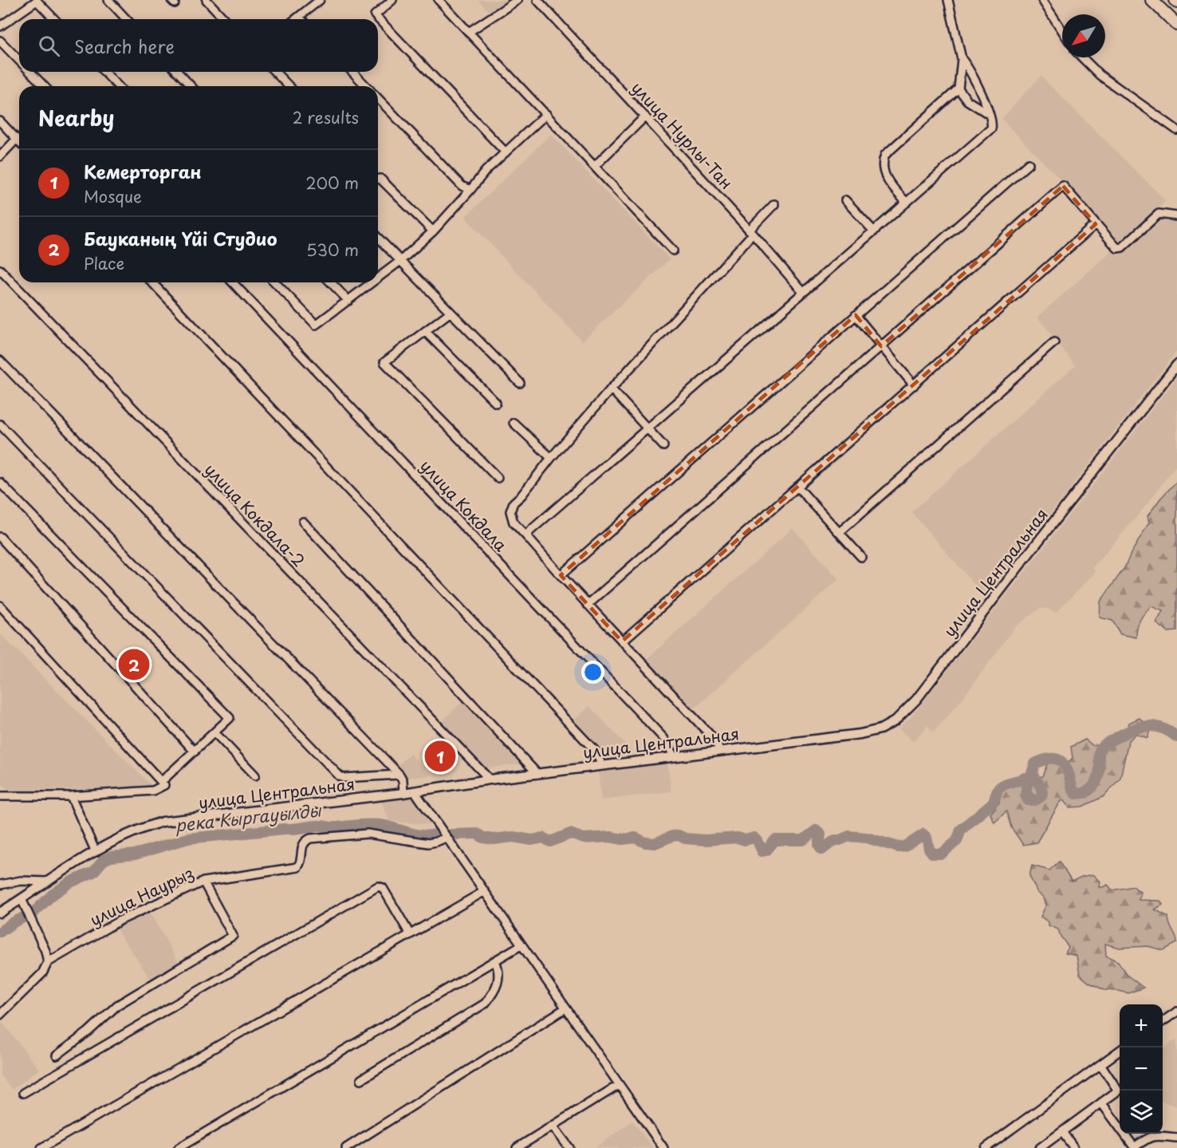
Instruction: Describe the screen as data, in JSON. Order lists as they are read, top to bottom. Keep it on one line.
{"streets":{"main road":["улица Центральная"],"street":["улица Нурлы-Тан","улица Кокдала","улица Кокдала-2","улица Наурыз"]},"crossings":[["улица Кокдала","улица Центральная"],["улица Кокдала-2","улица Центральная"]],"water":["река Кыргауылды"],"north":"bottom left","page":{"search":"Search here","heading":["Nearby","2 results"],"list":[{"mark":"1","name":"Кемерторган","note":"Mosque","value":"200 m"},{"mark":"2","name":"Бауканың Үйі Студио","note":"Place","value":"530 m"}],"pins":["2","1"],"map_buttons":["+","−"]}}
